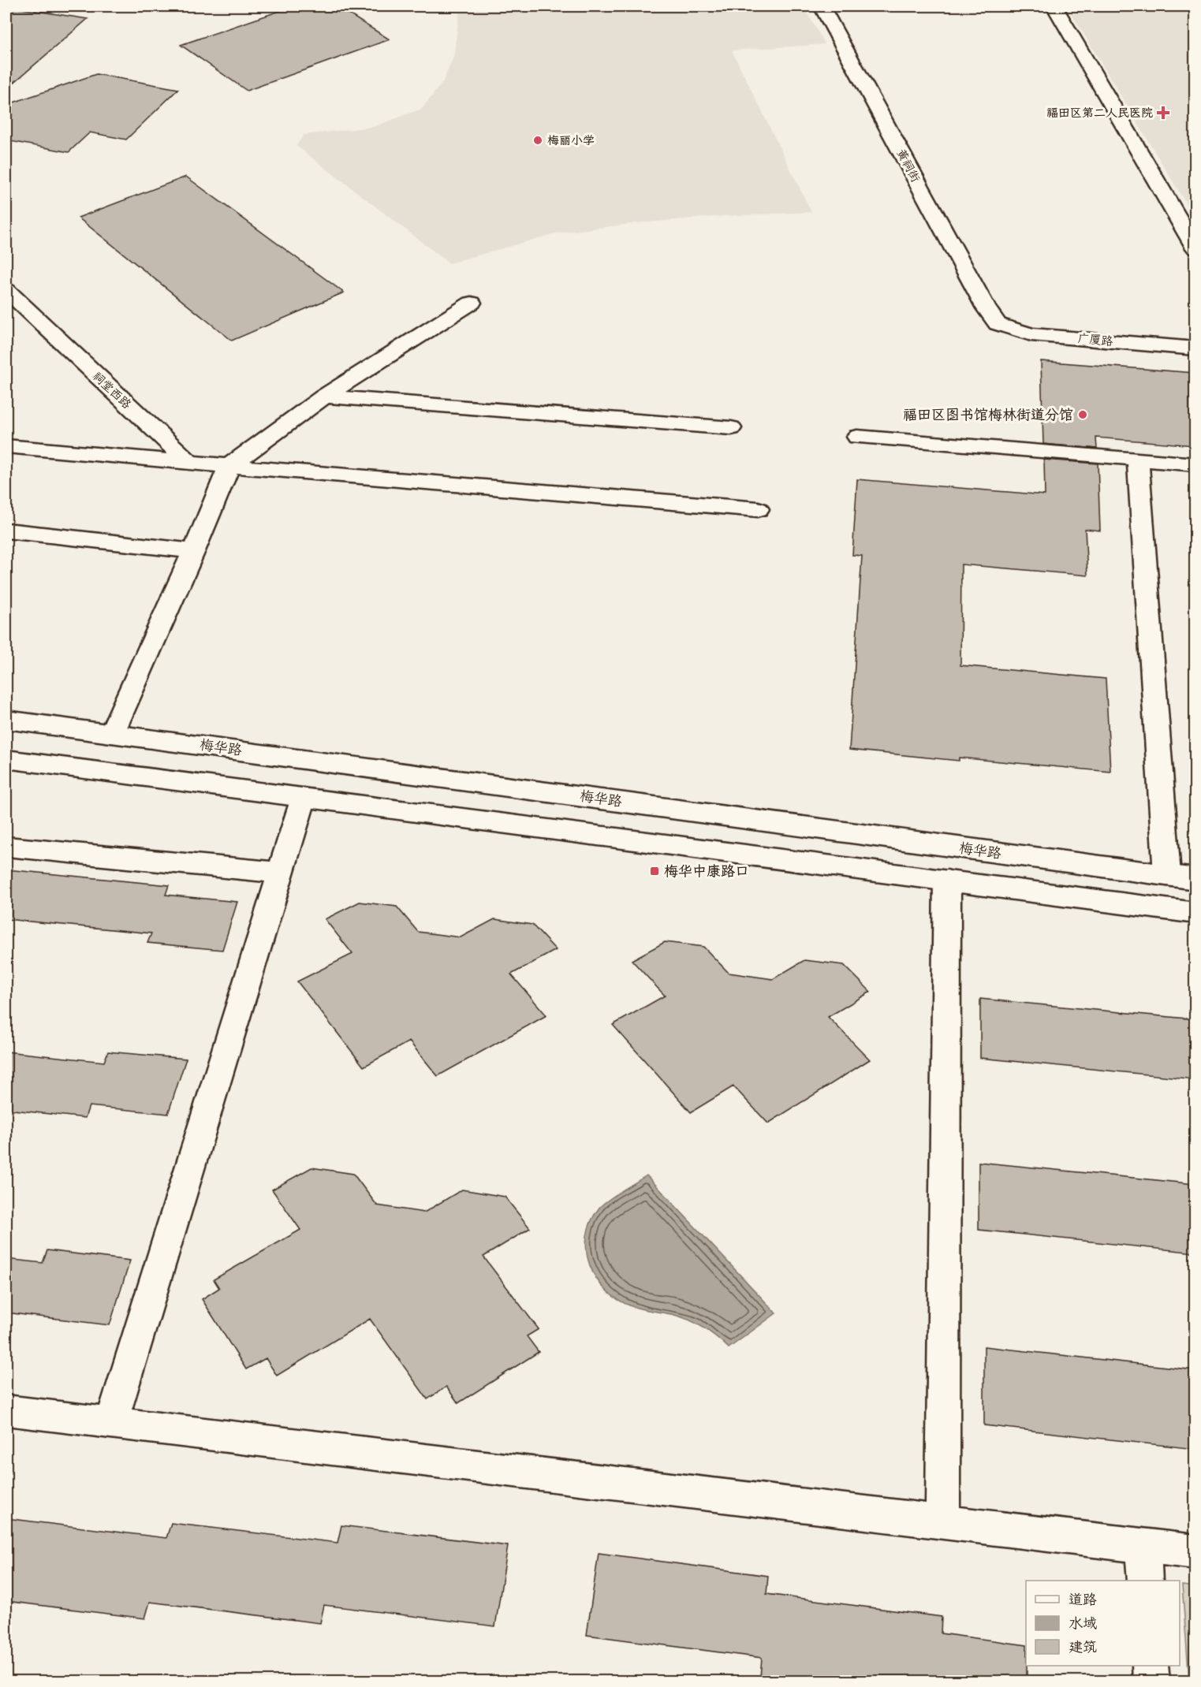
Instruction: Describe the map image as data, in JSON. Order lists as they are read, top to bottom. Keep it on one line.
{"streets":{"street":["黄祠街","广厦路","祠堂西路","梅华路"]},"crossings":[["黄祠街","广厦路"]],"places":{"health":["福田区第二人民医院"],"other":["梅丽小学","福田区图书馆梅林街道分馆"],"transit":["梅华中康路口"]},"legend":["道路","水域","建筑"]}
